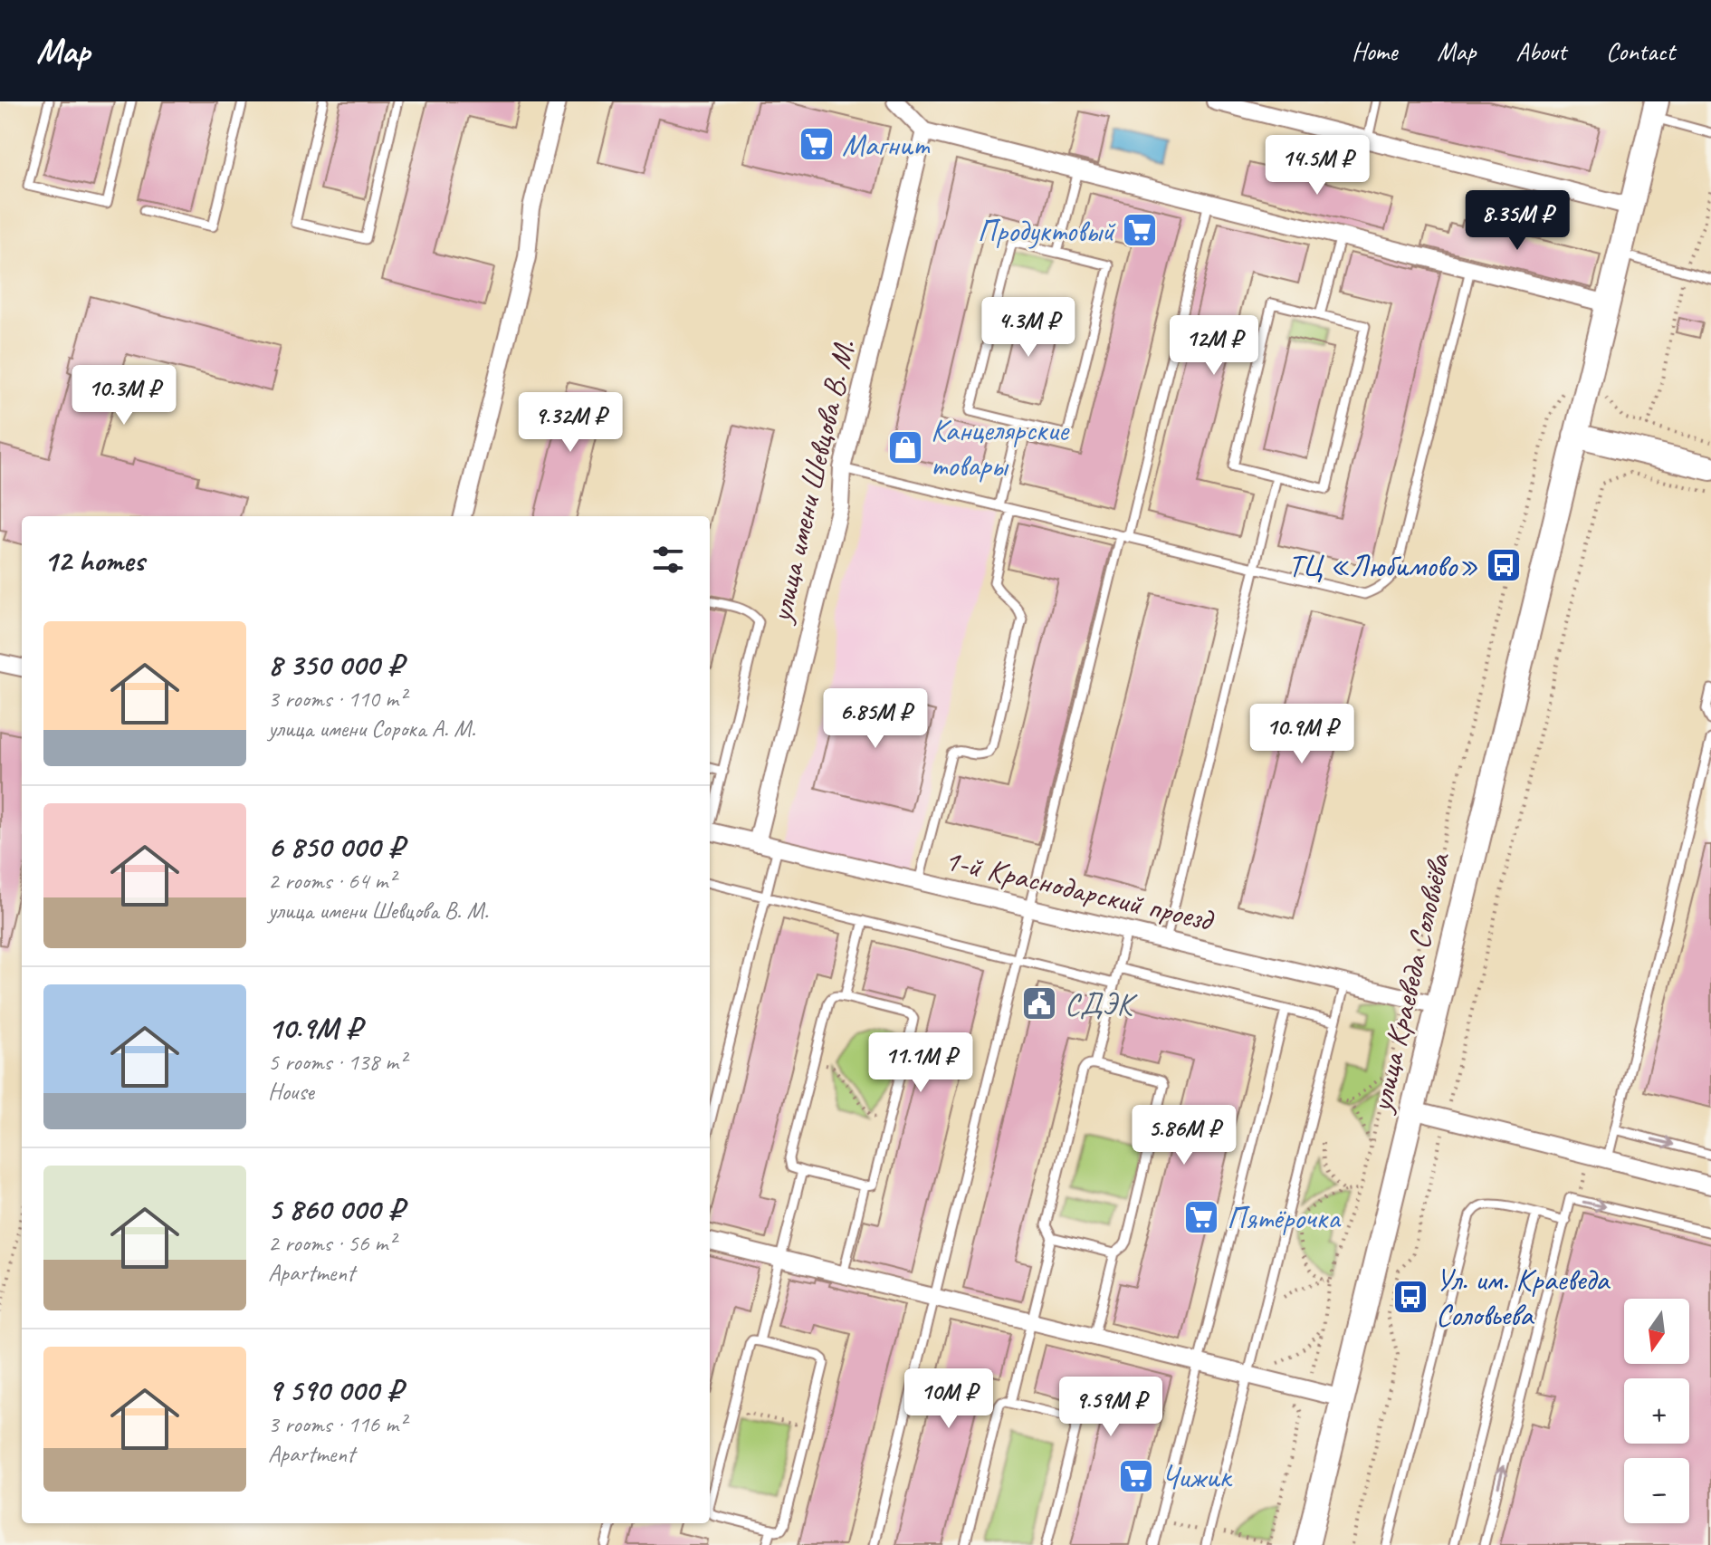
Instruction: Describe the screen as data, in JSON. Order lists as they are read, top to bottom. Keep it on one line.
{"streets":{"main road":["улица Краеведа Соловьёва"],"street":["улица имени Шевцова В. М.","1-й Краснодарский проезд"]},"crossings":[["улица имени Шевцова В. М.","1-й Краснодарский проезд"],["1-й Краснодарский проезд","улица Краеведа Соловьёва"]],"places":{"supermarket":["Магнит","Продуктовый","Пятёрочка","Чижик"],"shop":["Канцелярские товары"],"bus stop":["ТЦ «Любимово»","Ул. им. Краеведа Соловьева"],"public building":["СДЭК"]},"north":"bottom","page":{"header":"Map","nav":["Home","Map","About","Contact"],"price":["14.5M ₽","8.35M ₽","4.3M ₽","12M ₽","10.3M ₽","9.32M ₽","6.85M ₽","10.9M ₽","11.1M ₽","5.86M ₽","10M ₽","9.59M ₽"],"heading":"12 homes","list":[{"name":"8 350 000 ₽","note":"3 rooms · 110 m² · улица имени Сорока А. М."},{"name":"6 850 000 ₽","note":"2 rooms · 64 m² · улица имени Шевцова В. М."},{"name":"10.9M ₽","note":"5 rooms · 138 m² · House"},{"name":"5 860 000 ₽","note":"2 rooms · 56 m² · Apartment"},{"name":"9 590 000 ₽","note":"3 rooms · 116 m² · Apartment"}],"map_buttons":["+","−"]}}
